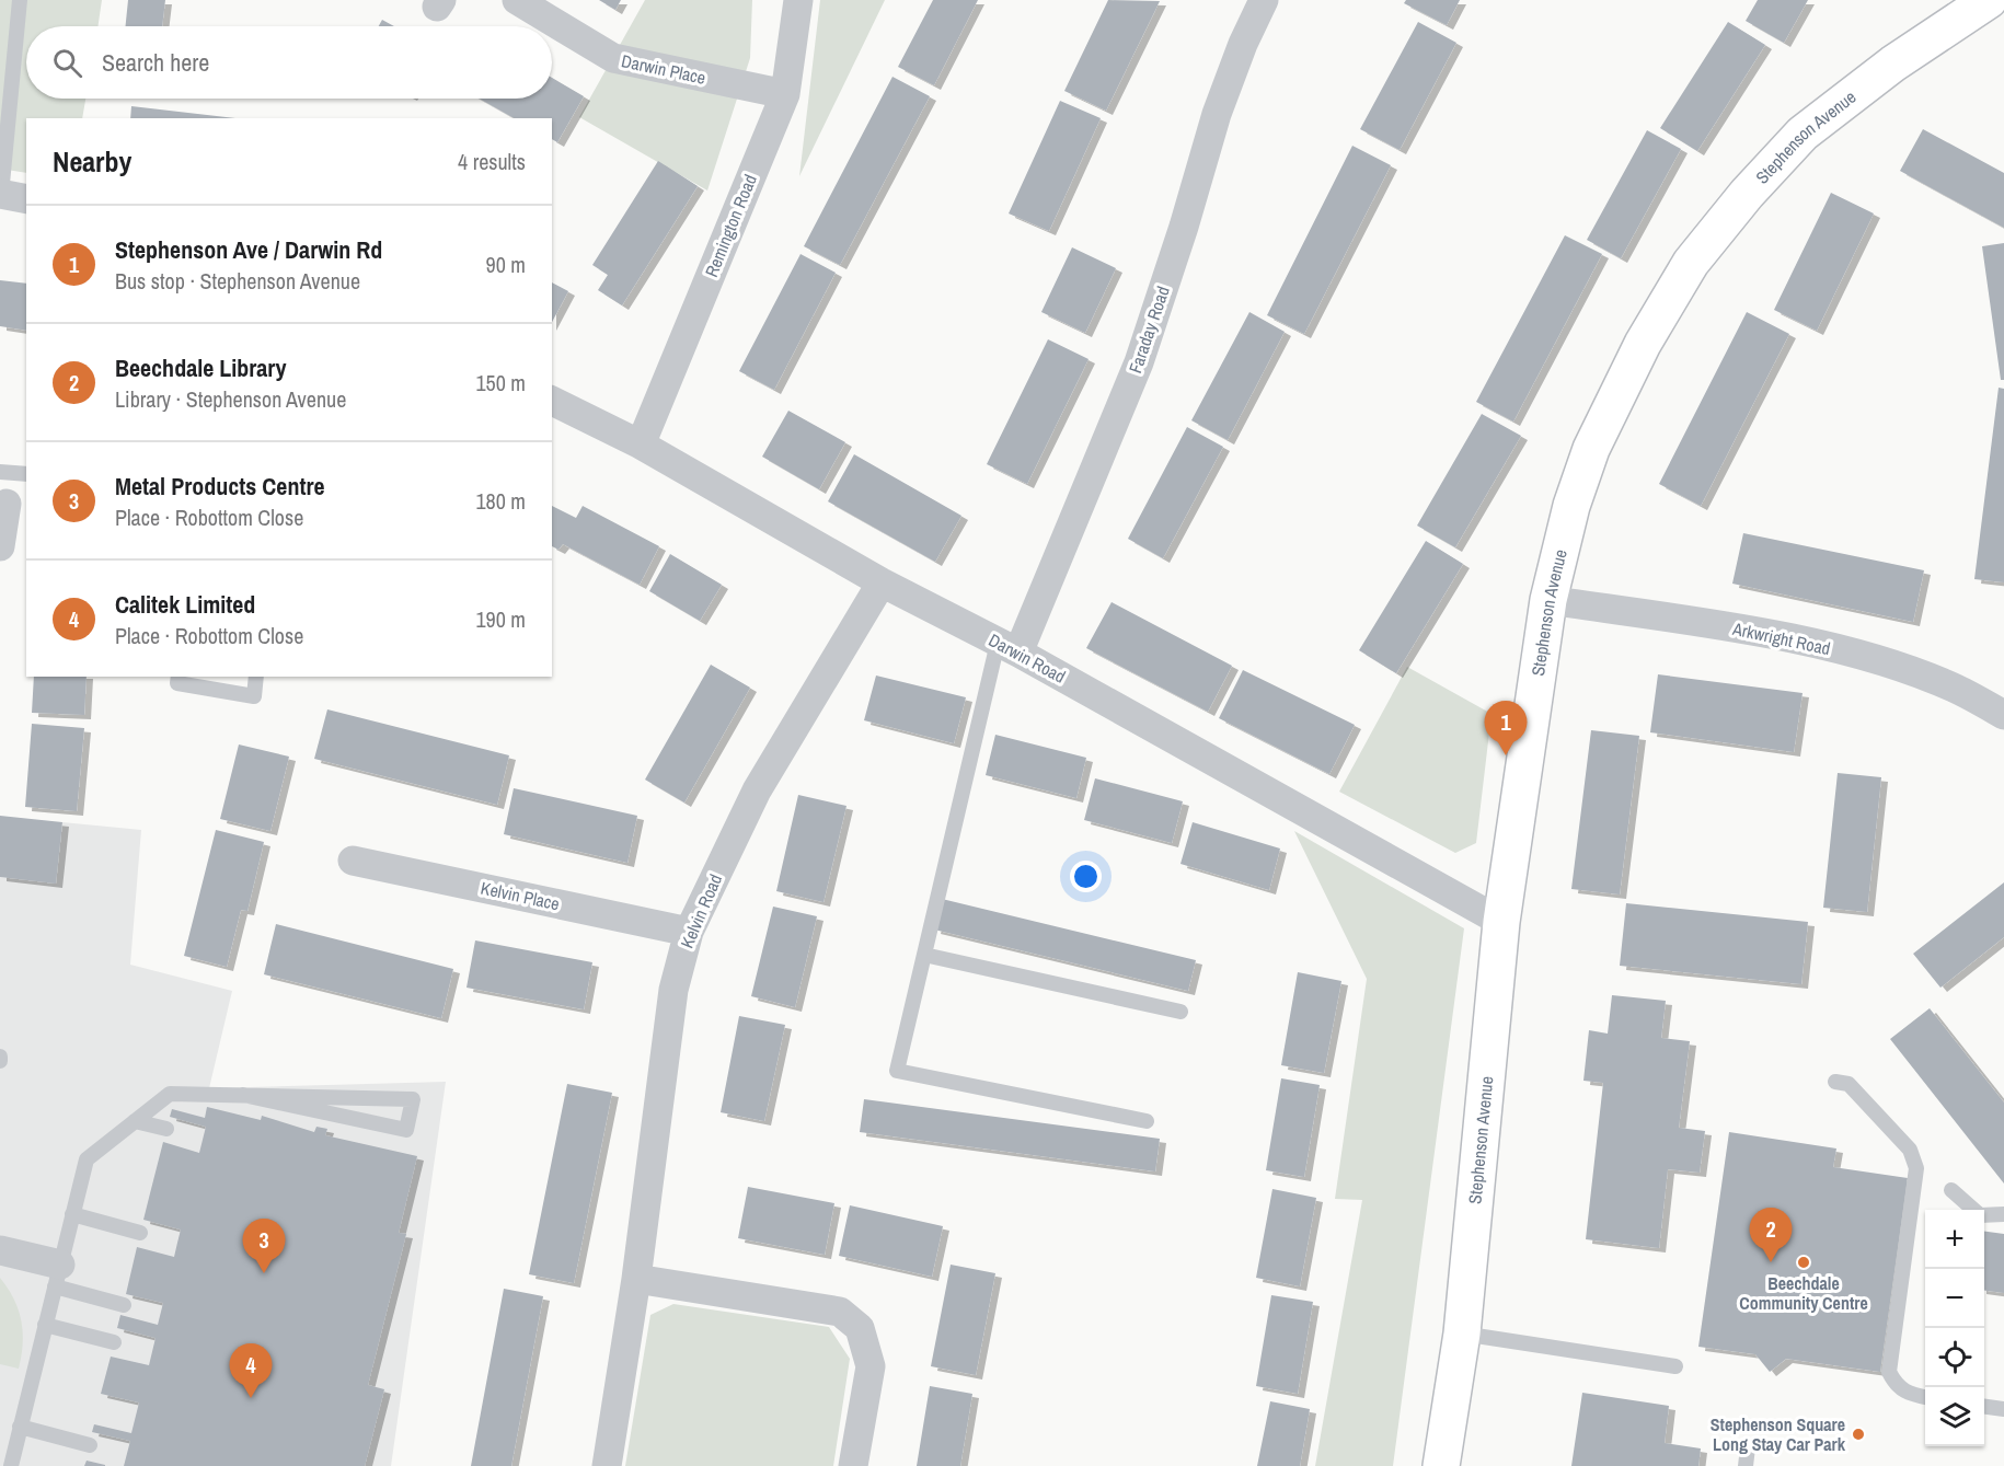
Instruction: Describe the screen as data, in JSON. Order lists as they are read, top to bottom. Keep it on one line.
{"streets":{"street":["Darwin Place","Stephenson Avenue","Remington Road","Faraday Road","Arkwright Road","Darwin Road","Kelvin Place","Kelvin Road"]},"crossings":[["Darwin Place","Remington Road"],["Stephenson Avenue","Arkwright Road"],["Stephenson Avenue","Darwin Road"],["Remington Road","Darwin Road"],["Faraday Road","Darwin Road"],["Darwin Road","Kelvin Road"],["Kelvin Place","Kelvin Road"]],"places":["Beechdale Community Centre","Stephenson Square Long Stay Car Park"],"page":{"search":"Search here","heading":["Nearby","4 results"],"list":[{"mark":"1","name":"Stephenson Ave / Darwin Rd","note":"Bus stop · Stephenson Avenue","value":"90 m"},{"mark":"2","name":"Beechdale Library","note":"Library · Stephenson Avenue","value":"150 m"},{"mark":"3","name":"Metal Products Centre","note":"Place · Robottom Close","value":"180 m"},{"mark":"4","name":"Calitek Limited","note":"Place · Robottom Close","value":"190 m"}],"pins":["1","2","3","4"],"map_buttons":["+","−"]}}
